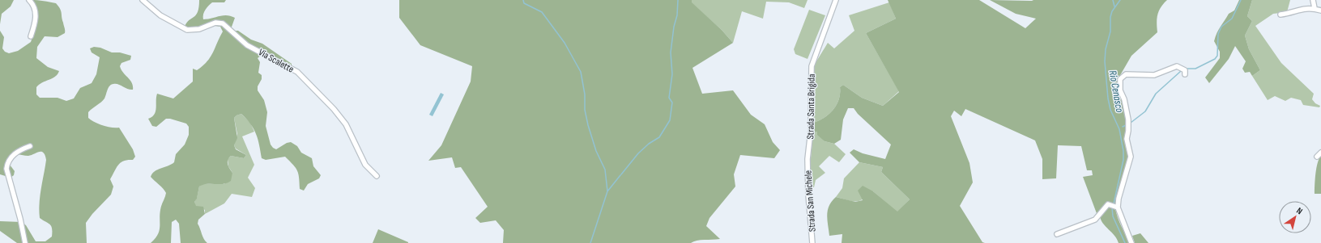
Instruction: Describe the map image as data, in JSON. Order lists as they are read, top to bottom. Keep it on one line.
{"streets":{"street":["Via Scalette","Strada Santa Brigida","Strada San Michele"]},"crossings":[["Strada Santa Brigida","Strada San Michele"]],"water":["Rio Cenasco"],"north":"top right"}
